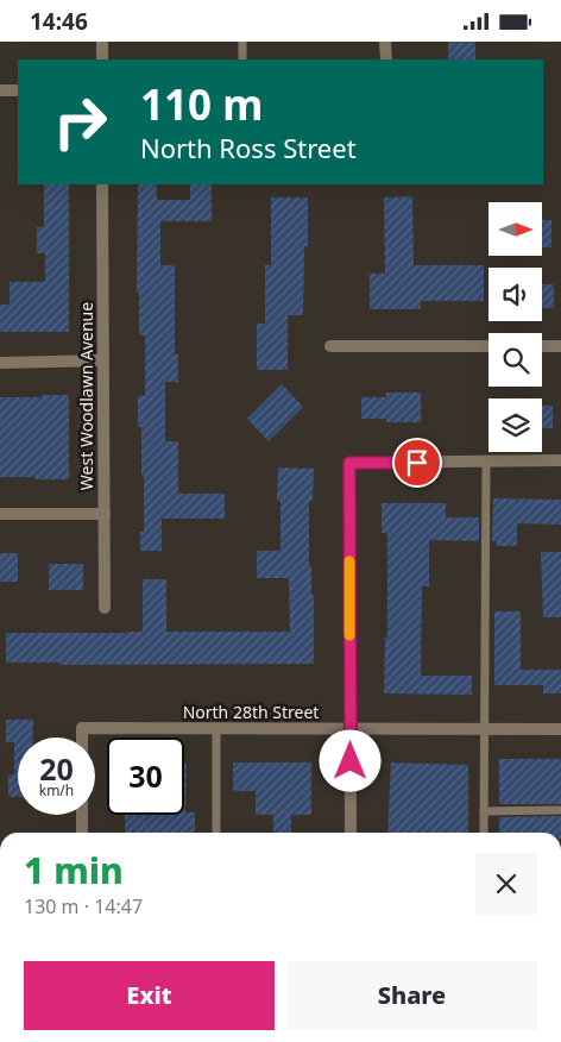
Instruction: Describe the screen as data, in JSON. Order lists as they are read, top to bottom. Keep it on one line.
{"streets":{"street":["West Woodlawn Avenue","North 28th Street"]},"north":"right","page":{"status":"14:46","turn":["110 m","North Ross Street"],"speed":"20 km/h","limit":"30","heading":["1 min","130 m · 14:47"],"buttons":["Exit","Share"]}}
